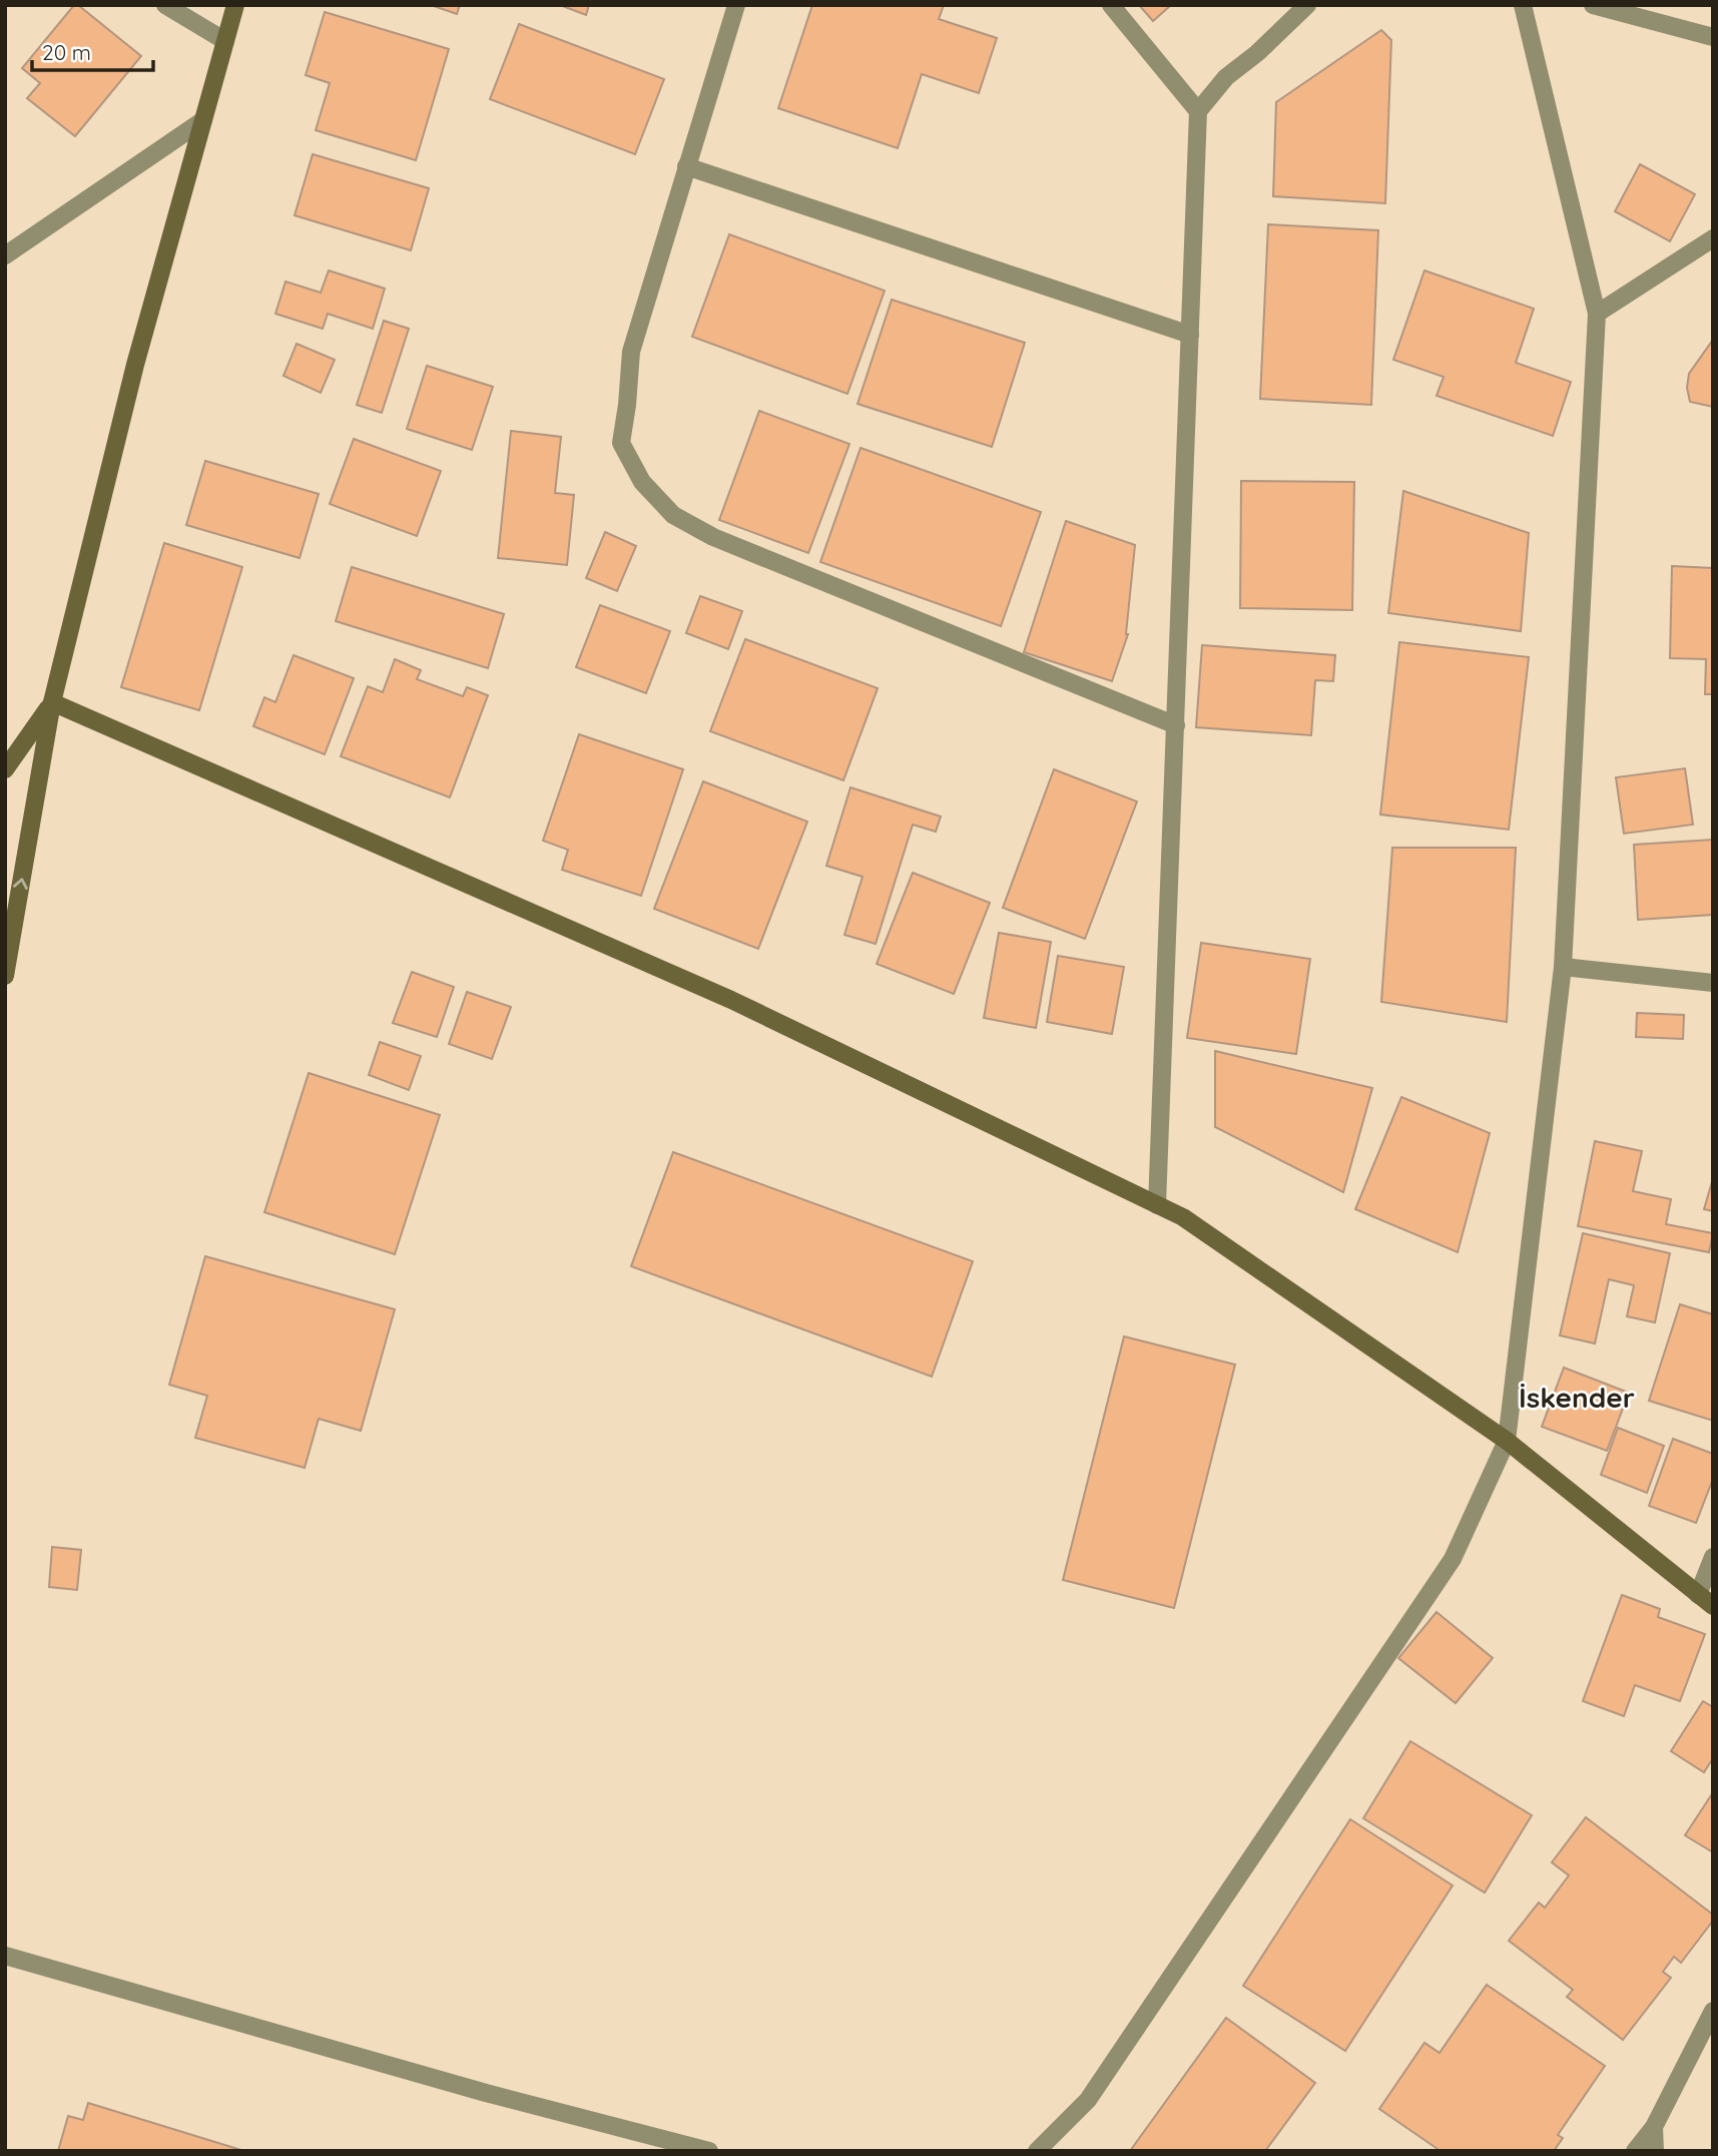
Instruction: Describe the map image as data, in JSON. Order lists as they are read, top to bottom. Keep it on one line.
{"districts":["İskender"],"scale_bar":"20 m"}
